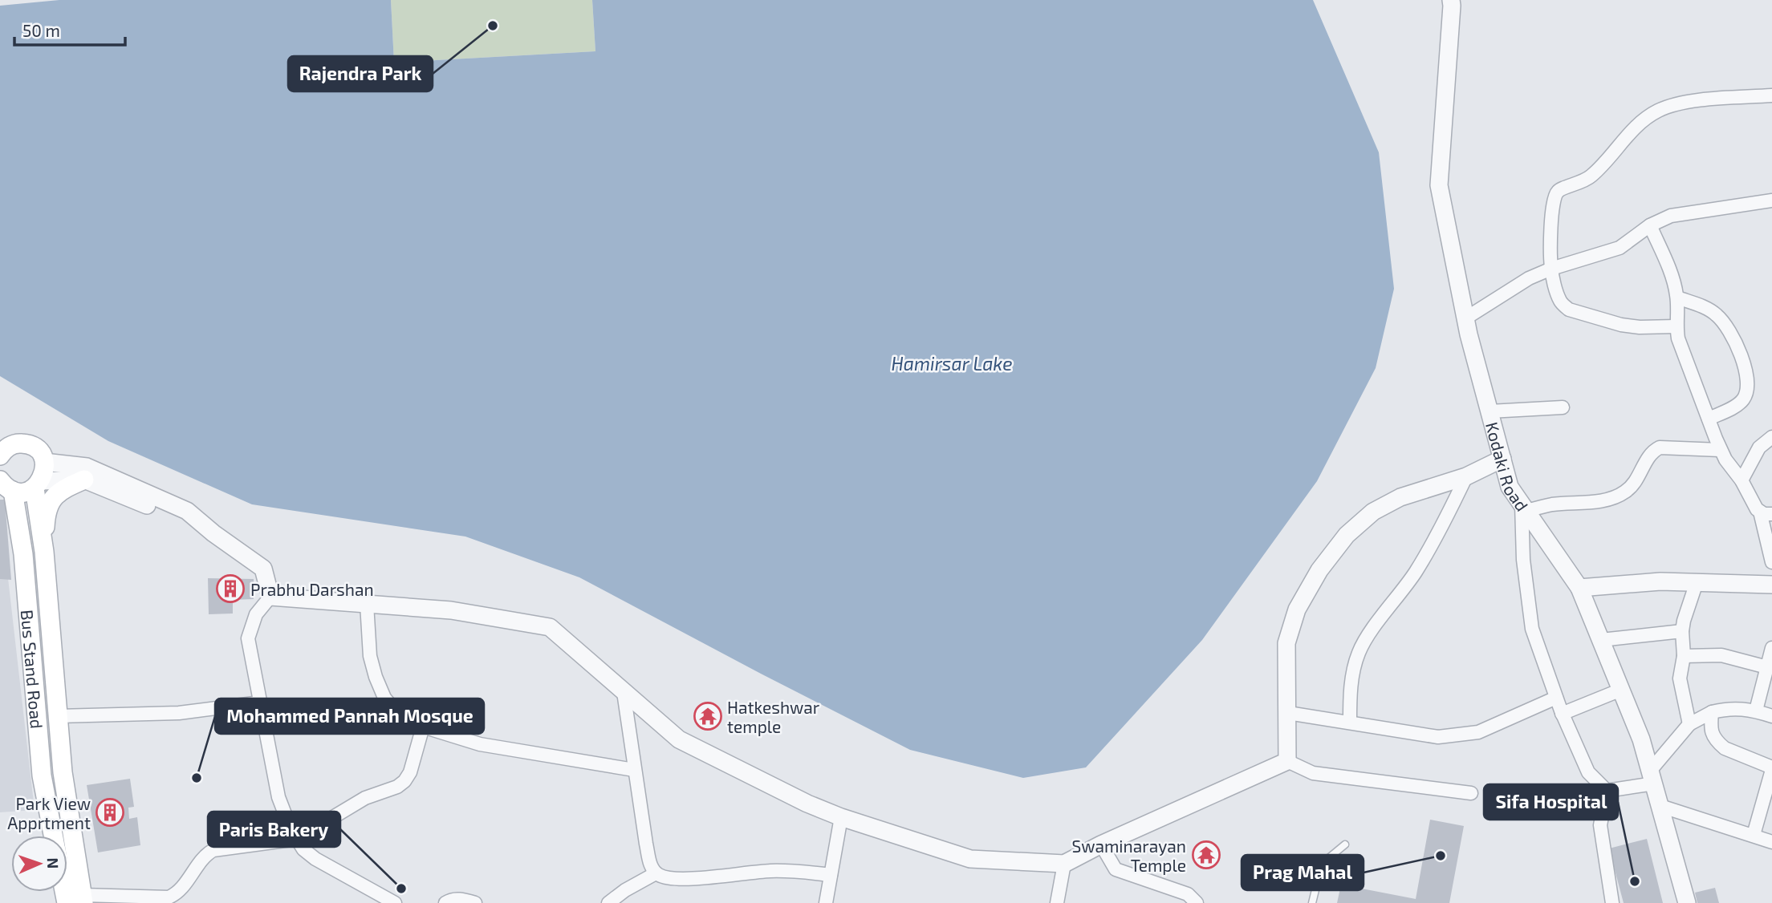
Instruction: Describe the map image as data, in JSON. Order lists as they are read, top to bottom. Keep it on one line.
{"streets":{"main road":["Bus Stand Road"],"street":["Kodaki Road"]},"water":["Hamirsar Lake"],"places":{"other":["Rajendra Park","Mohammed Pannah Mosque","Prag Mahal","Sifa Hospital","Paris Bakery"],"building":["Prabhu Darshan","Park View Apprtment"],"temple":["Hatkeshwar temple","Swaminarayan Temple"]},"scale_bar":"50 m","north":"right"}
